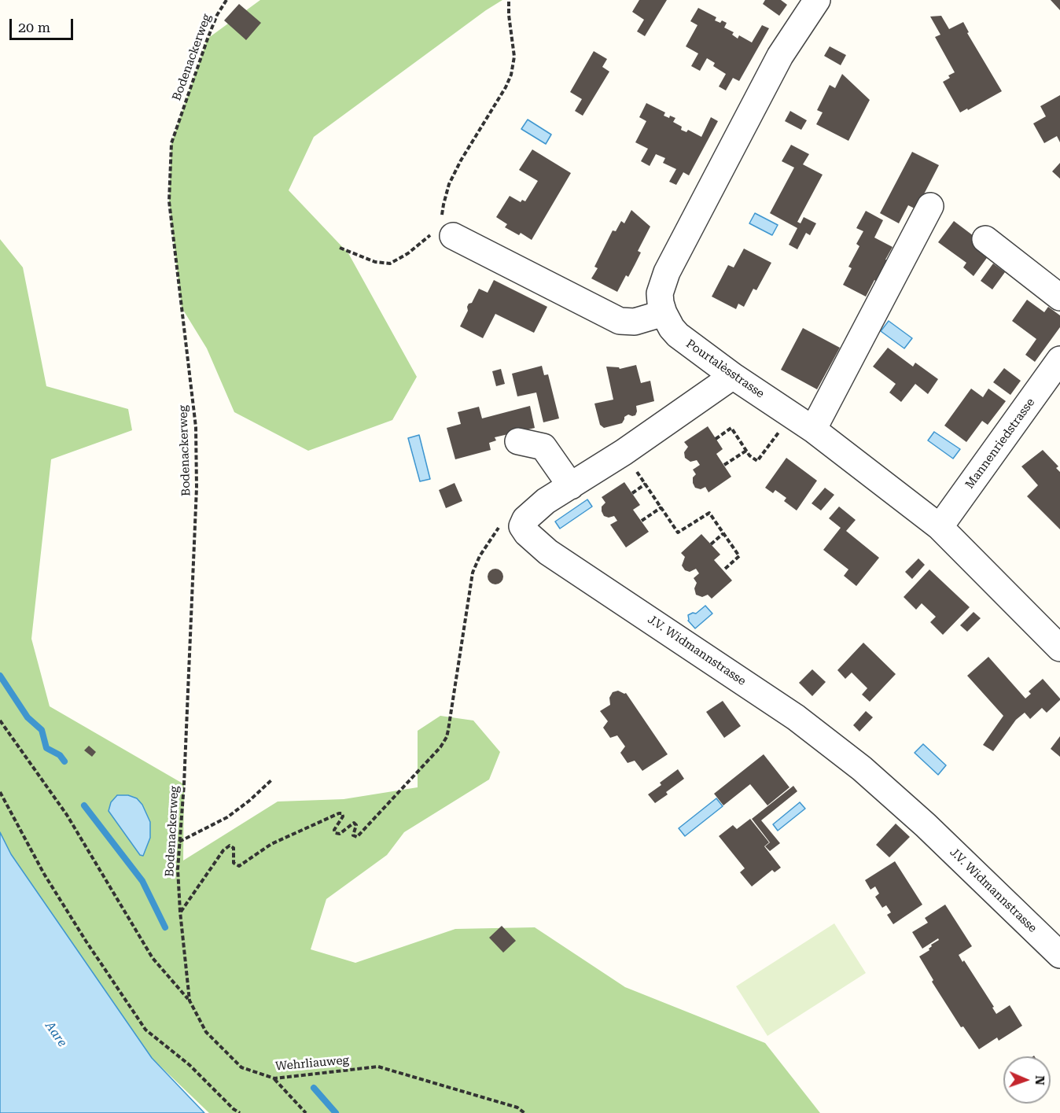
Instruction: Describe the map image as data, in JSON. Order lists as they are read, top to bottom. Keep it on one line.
{"streets":{"street":["Pourtalèsstrasse","Mannenriedstrasse","J.V. Widmannstrasse"],"path":["Bodenackerweg","Wehrliauweg"]},"crossings":[["Bodenackerweg","Wehrliauweg"],["Pourtalèsstrasse","Mannenriedstrasse"]],"water":["Aare"],"scale_bar":"20 m","north":"right"}
